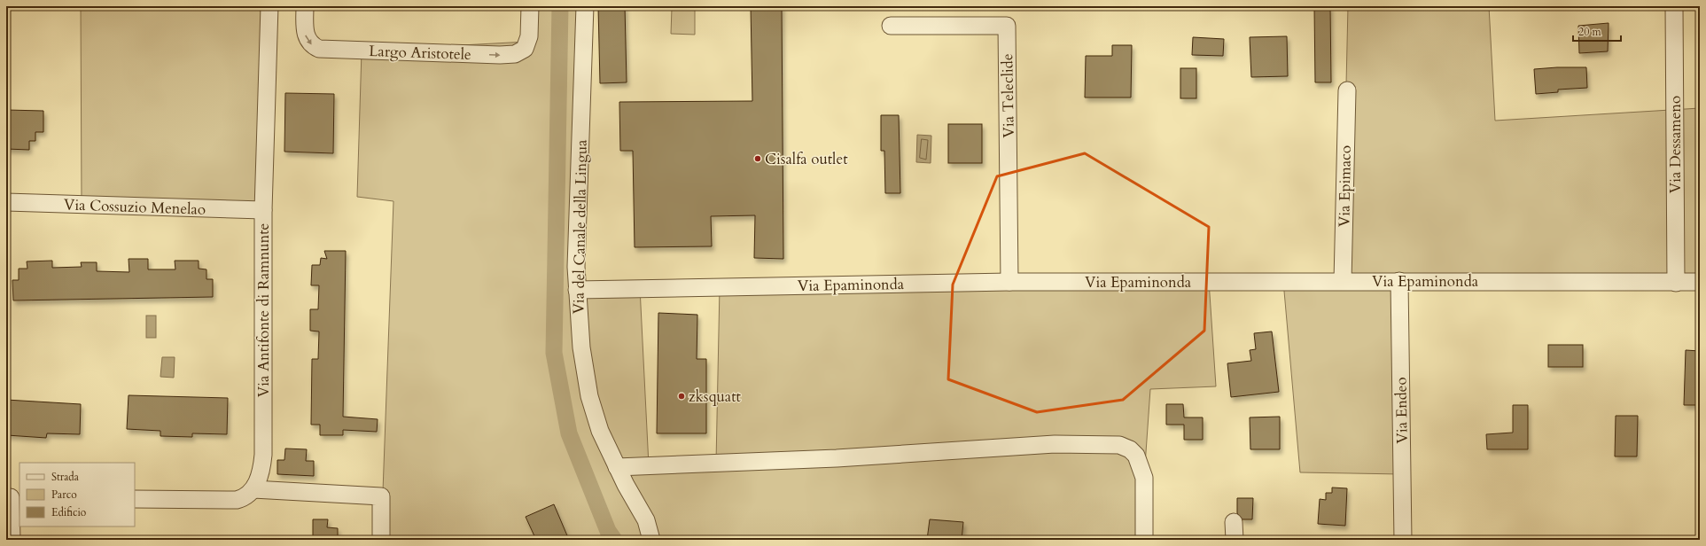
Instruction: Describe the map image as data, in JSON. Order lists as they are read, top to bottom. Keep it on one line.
{"streets":{"street":["Largo Aristotele","Via Teleclide","Via Dessameno","Via Epimaco","Via Cossuzio Menelao","Via del Canale della Lingua","Via Epaminonda","Via Antifonte di Ramnunte","Via Endeo"]},"crossings":[["Via Teleclide","Via Epaminonda"],["Via Dessameno","Via Epaminonda"],["Via Epimaco","Via Epaminonda"],["Via Cossuzio Menelao","Via Antifonte di Ramnunte"],["Via del Canale della Lingua","Via Epaminonda"],["Via Epaminonda","Via Endeo"]],"places":["Cisalfa outlet","zksquatt"],"legend":["Strada","Parco","Edificio"],"scale_bar":"20 m"}
